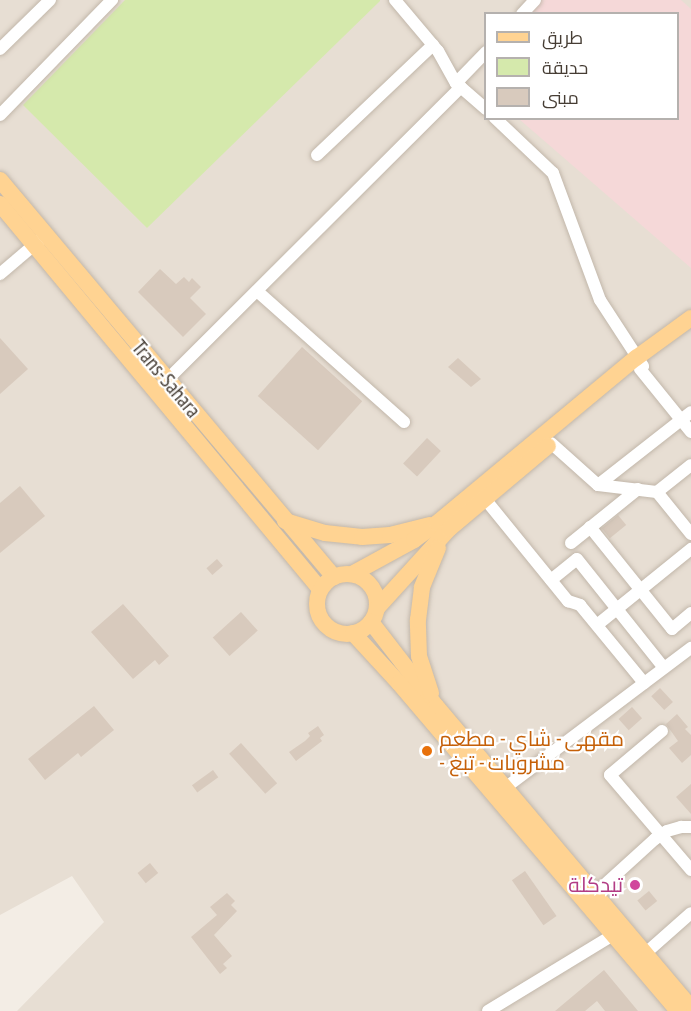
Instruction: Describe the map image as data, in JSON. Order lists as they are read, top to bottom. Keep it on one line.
{"streets":{"main road":["Trans-Sahara"]},"places":["مقهى - شاي - مطعم - مشروبات - تبغ","تيدكلة"],"legend":["طريق","حديقة","مبنى"]}
